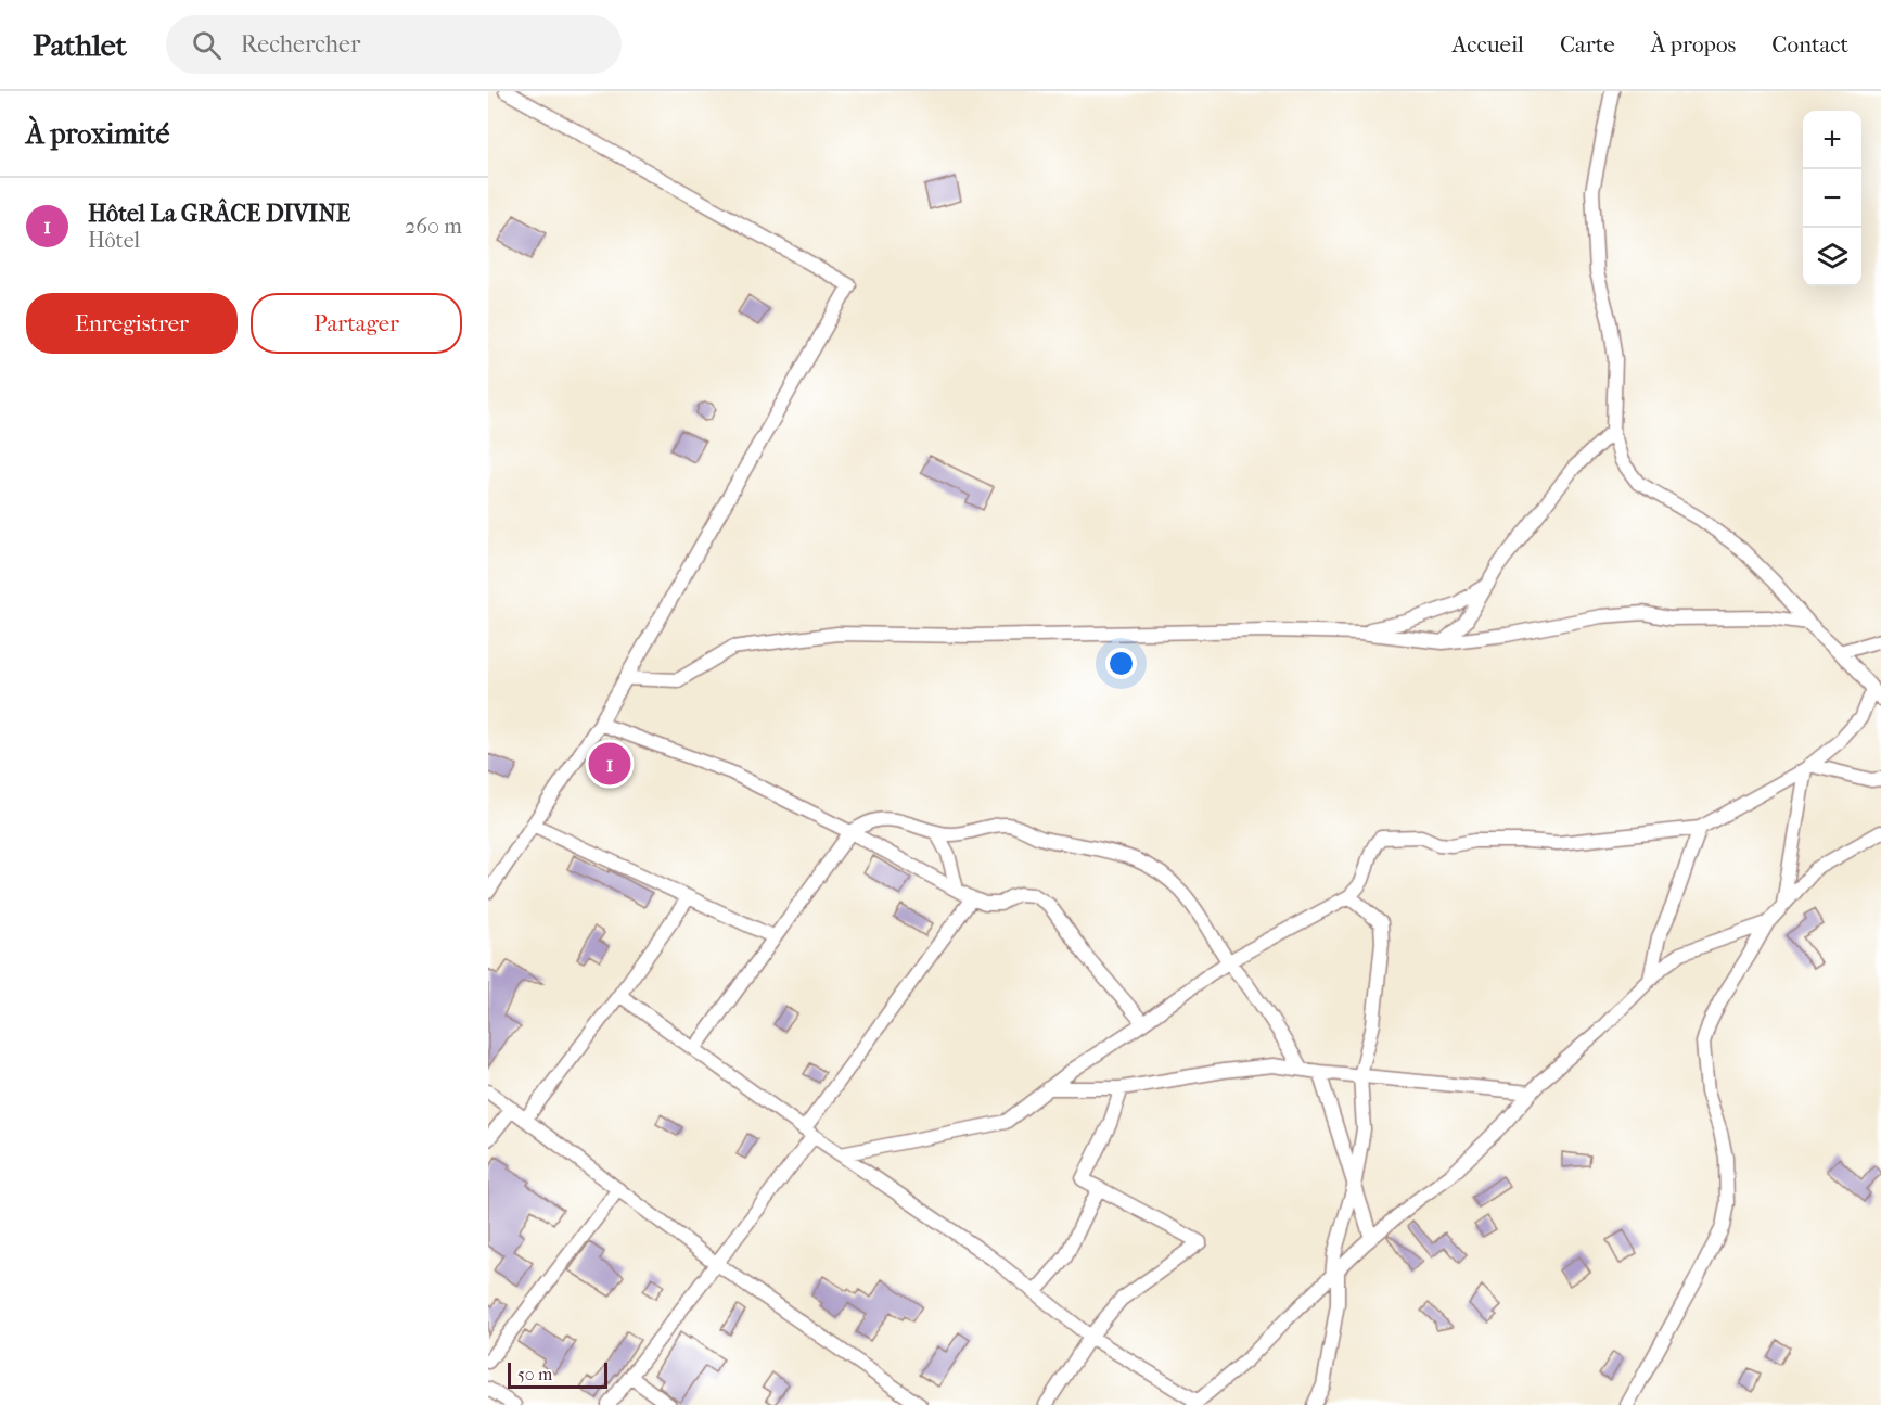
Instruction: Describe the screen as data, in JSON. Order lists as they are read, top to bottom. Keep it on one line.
{"scale_bar":"50 m","page":{"header":"Pathlet","search":"Rechercher","nav":["Accueil","Carte","À propos","Contact"],"heading":"À proximité","map_buttons":["+","−"],"list":[{"mark":"1","name":"Hôtel La GRÂCE DIVINE","note":"Hôtel","value":"260 m"}],"buttons":["Enregistrer","Partager"],"pins":"1","scale":"50 m"}}
